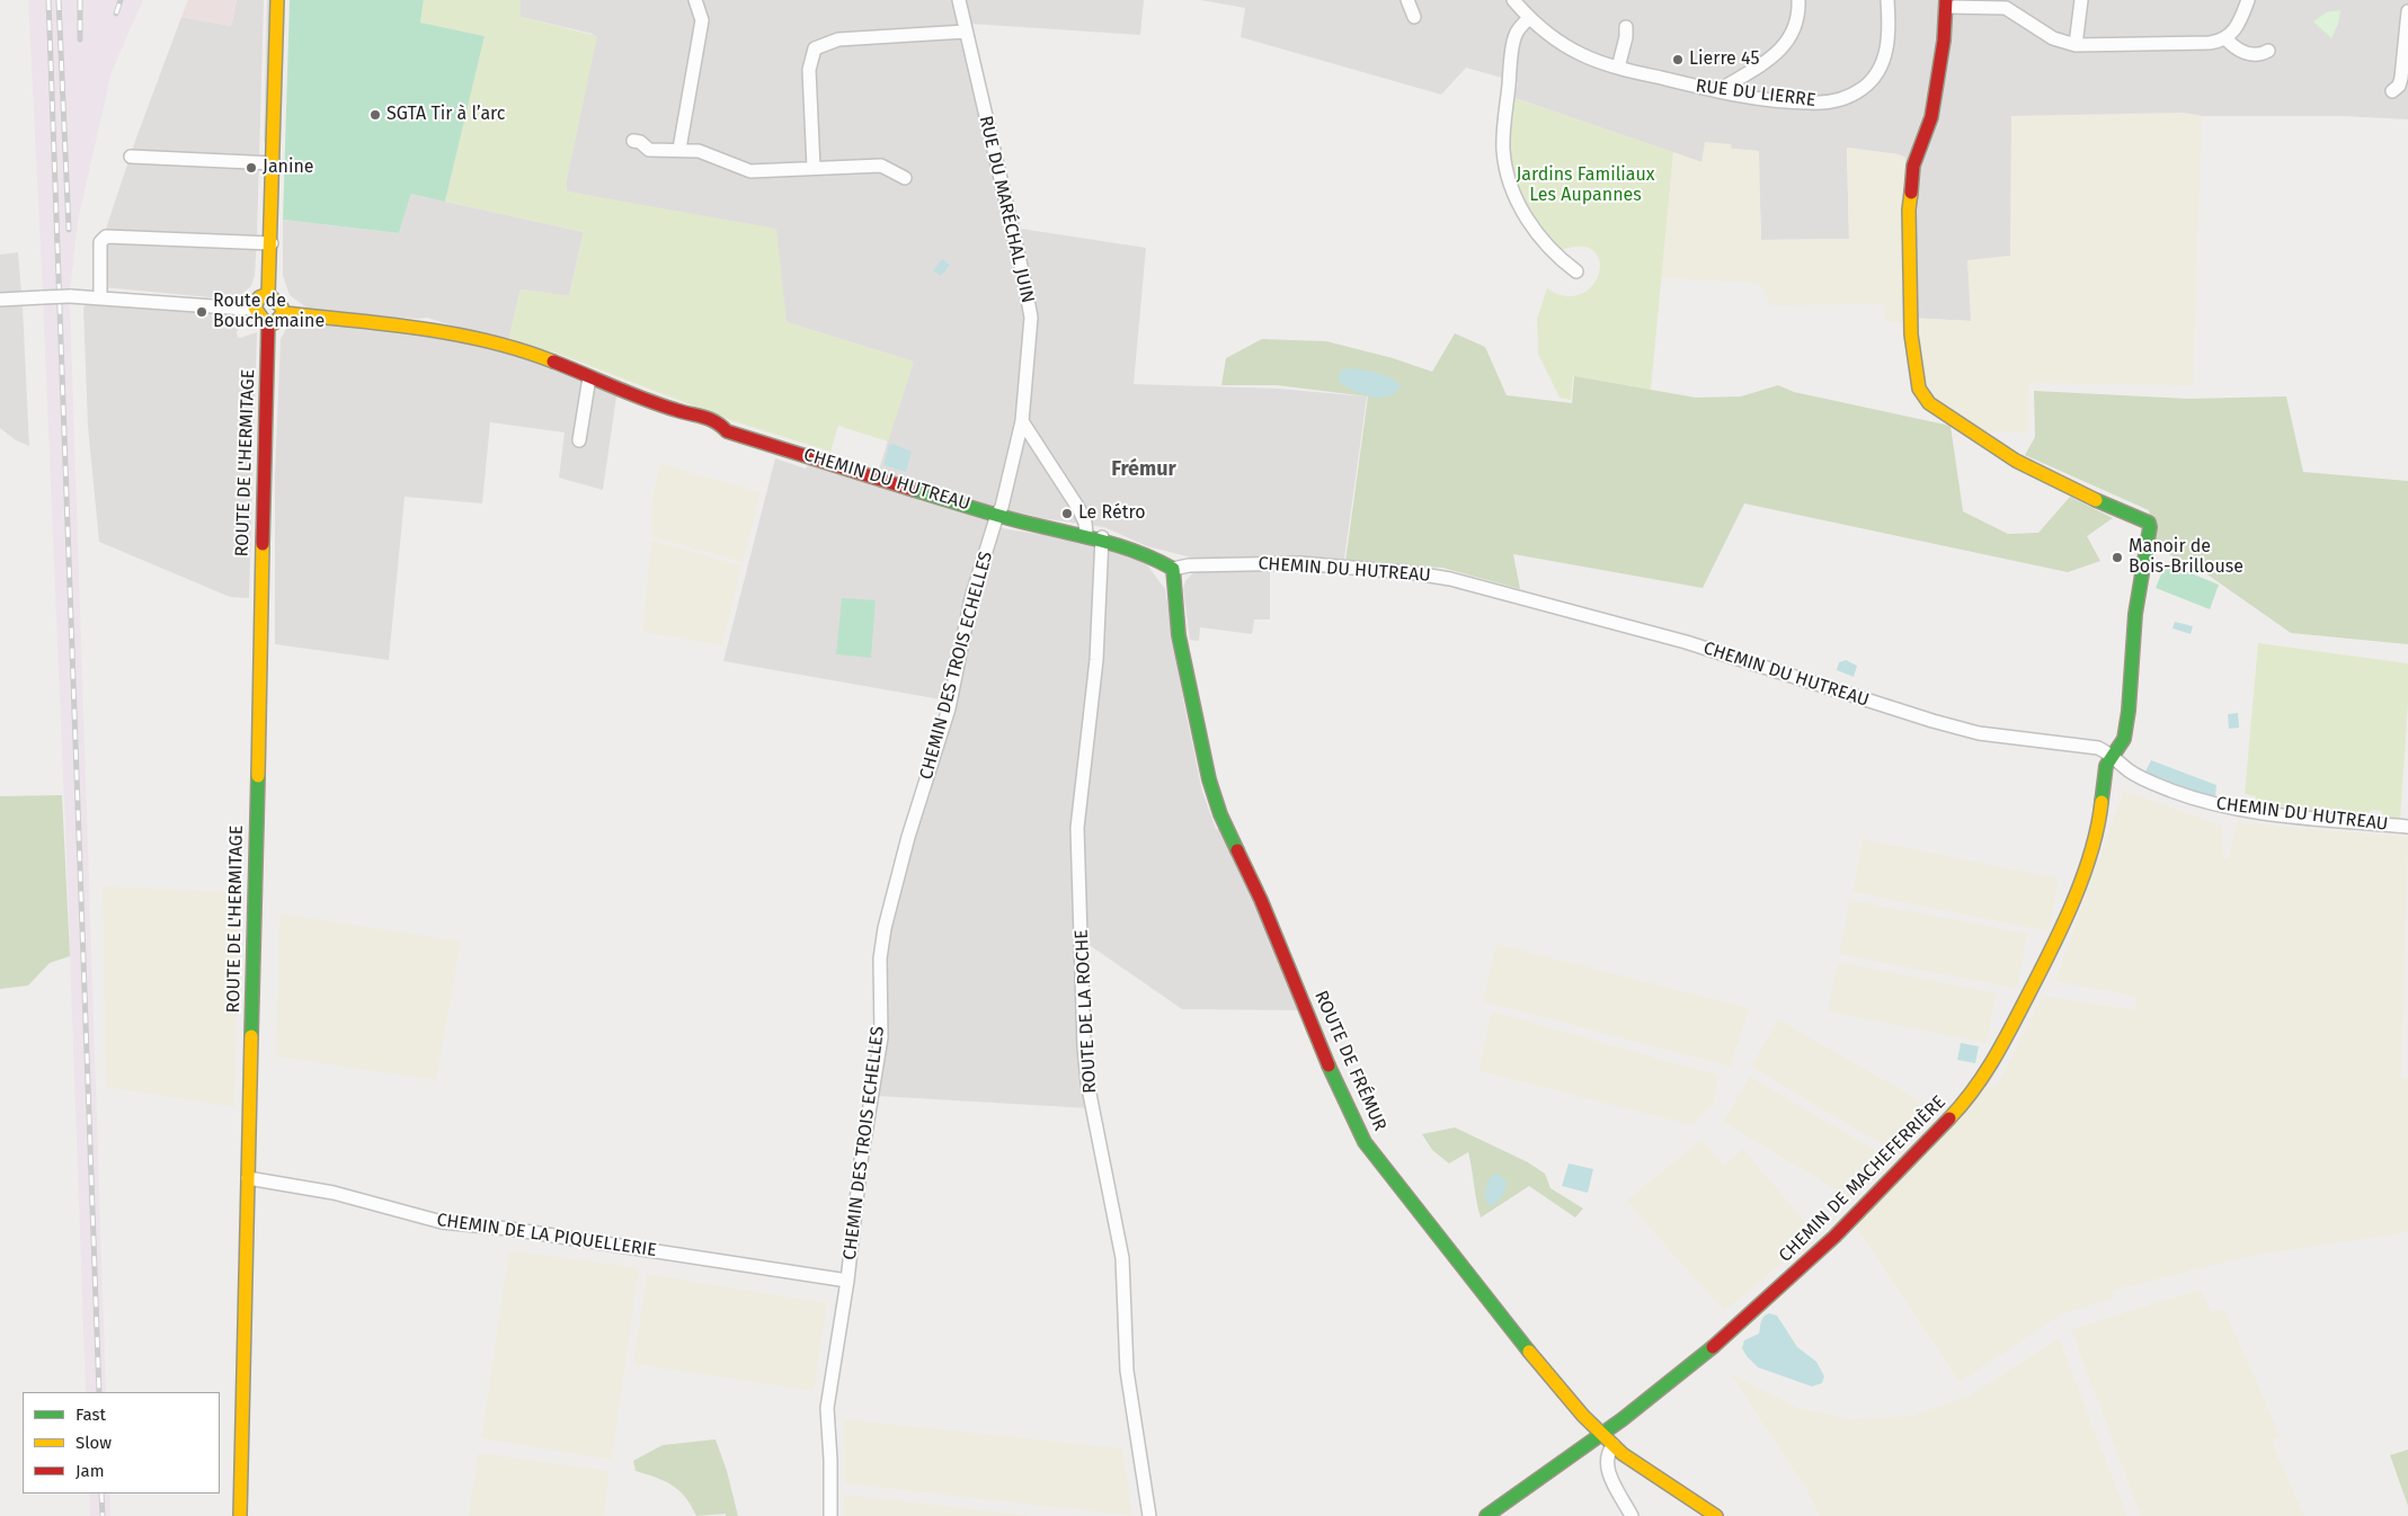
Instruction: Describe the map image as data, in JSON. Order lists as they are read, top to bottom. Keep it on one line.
{"streets":{"street":["RUE DU LIERRE","RUE DU MARÉCHAL JUIN","ROUTE DE L'HERMITAGE","CHEMIN DU HUTREAU","CHEMIN DES TROIS ECHELLES","ROUTE DE LA ROCHE","ROUTE DE FRÉMUR","CHEMIN DE MACHEFERRIÈRE","CHEMIN DE LA PIQUELLERIE"]},"crossings":[["RUE DU MARÉCHAL JUIN","CHEMIN DU HUTREAU"],["RUE DU MARÉCHAL JUIN","CHEMIN DES TROIS ECHELLES"],["ROUTE DE L'HERMITAGE","CHEMIN DU HUTREAU"],["ROUTE DE L'HERMITAGE","CHEMIN DE LA PIQUELLERIE"],["CHEMIN DU HUTREAU","CHEMIN DES TROIS ECHELLES"],["CHEMIN DU HUTREAU","ROUTE DE LA ROCHE"],["CHEMIN DU HUTREAU","ROUTE DE FRÉMUR"],["CHEMIN DU HUTREAU","CHEMIN DE MACHEFERRIÈRE"],["CHEMIN DES TROIS ECHELLES","CHEMIN DE LA PIQUELLERIE"],["ROUTE DE FRÉMUR","CHEMIN DE MACHEFERRIÈRE"]],"districts":["Frémur"],"parks":["Jardins Familiaux Les Aupannes"],"places":["Lierre 45","SGTA Tir à l’arc","Janine","Route de Bouchemaine","Le Rétro","Manoir de Bois-Brillouse"],"legend":["Fast","Slow","Jam"]}
